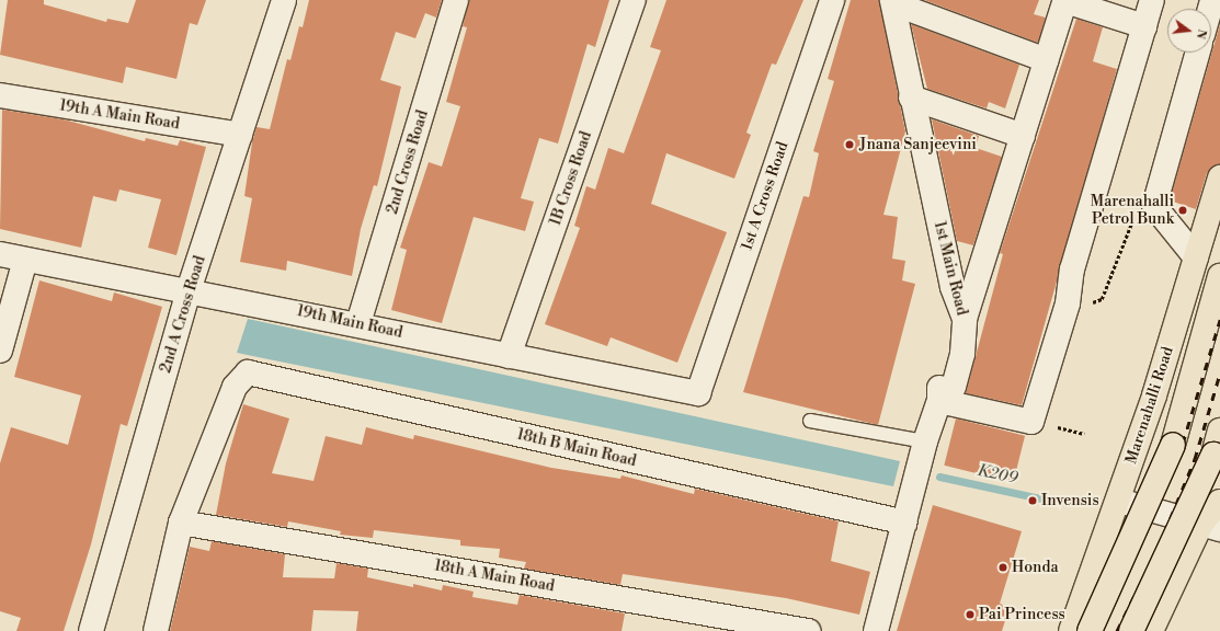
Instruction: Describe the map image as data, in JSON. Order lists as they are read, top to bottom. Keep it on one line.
{"streets":{"main road":["Marenahalli Road"],"street":["19th A Main Road","2nd Cross Road","1B Cross Road","1st A Cross Road","1st Main Road","2nd A Cross Road","19th Main Road","18th B Main Road","18th A Main Road"]},"crossings":[["19th A Main Road","2nd A Cross Road"],["2nd Cross Road","19th Main Road"],["1B Cross Road","19th Main Road"],["1st A Cross Road","19th Main Road"],["1st Main Road","18th B Main Road"],["2nd A Cross Road","19th Main Road"],["18th B Main Road","18th A Main Road"]],"water":["K209"],"places":["Jnana Sanjeevini","Marenahalli Petrol Bunk","Invensis","Honda","Pai Princess"],"north":"right"}
